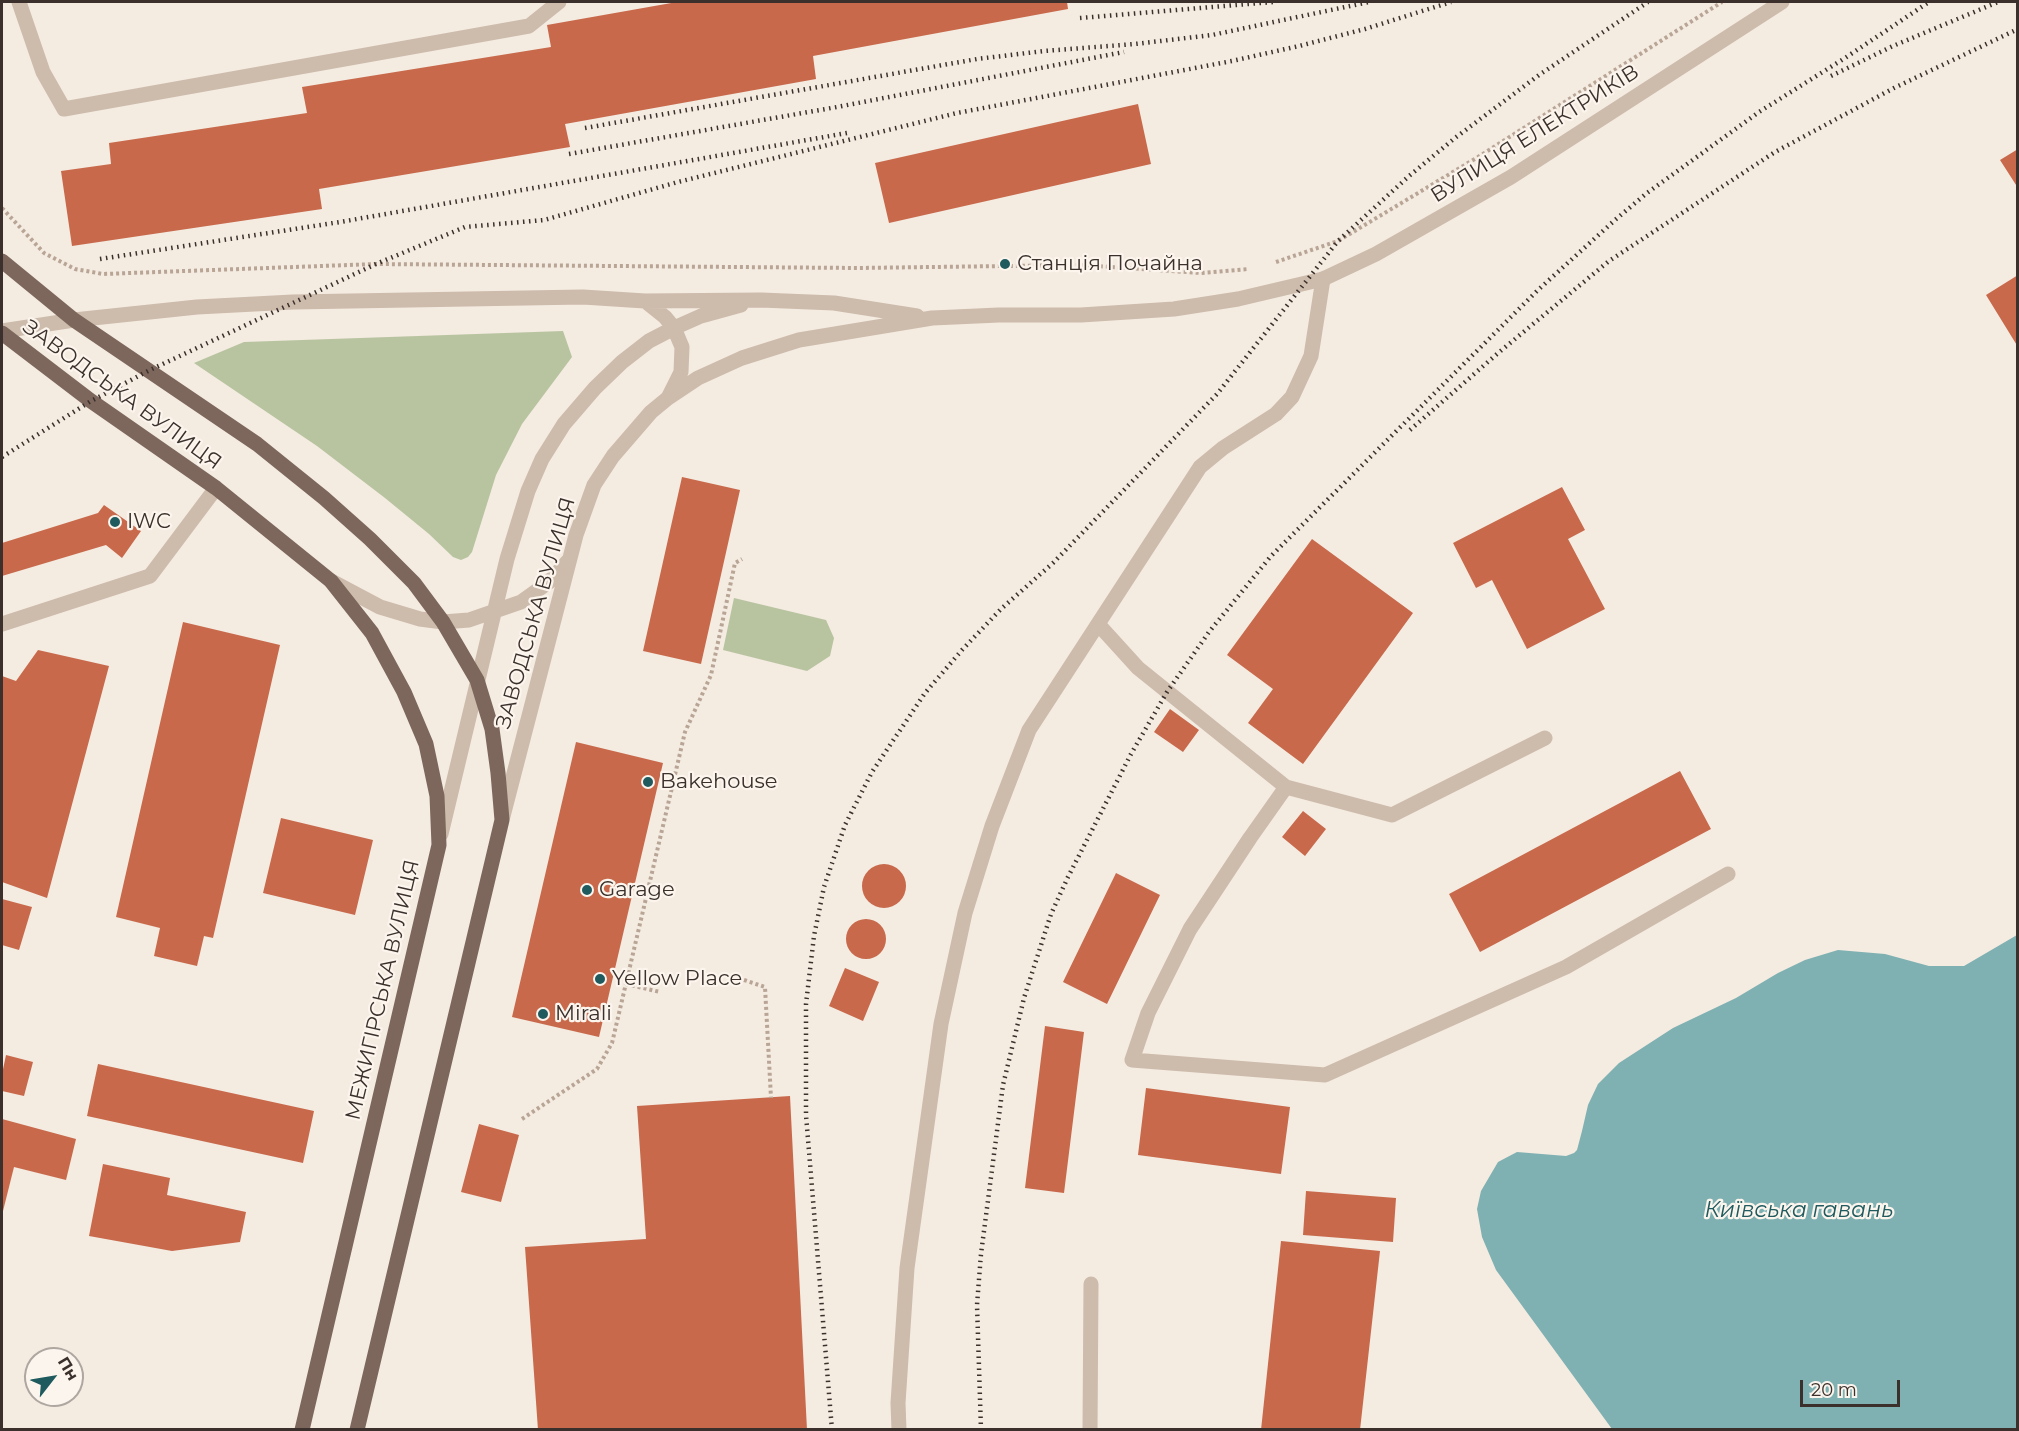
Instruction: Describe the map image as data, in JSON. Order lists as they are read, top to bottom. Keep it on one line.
{"streets":{"main road":["ЗАВОДСЬКА ВУЛИЦЯ","МЕЖИГІРСЬКА ВУЛИЦЯ"],"street":["ВУЛИЦЯ ЕЛЕКТРИКІВ"]},"crossings":[["ВУЛИЦЯ ЕЛЕКТРИКІВ","ЗАВОДСЬКА ВУЛИЦЯ"],["ЗАВОДСЬКА ВУЛИЦЯ","МЕЖИГІРСЬКА ВУЛИЦЯ"]],"water":["Київська гавань"],"places":["Станція Почайна","IWC","Bakehouse","Garage","Yellow Place","Mirali"],"scale_bar":"20 m","north":"top right"}
